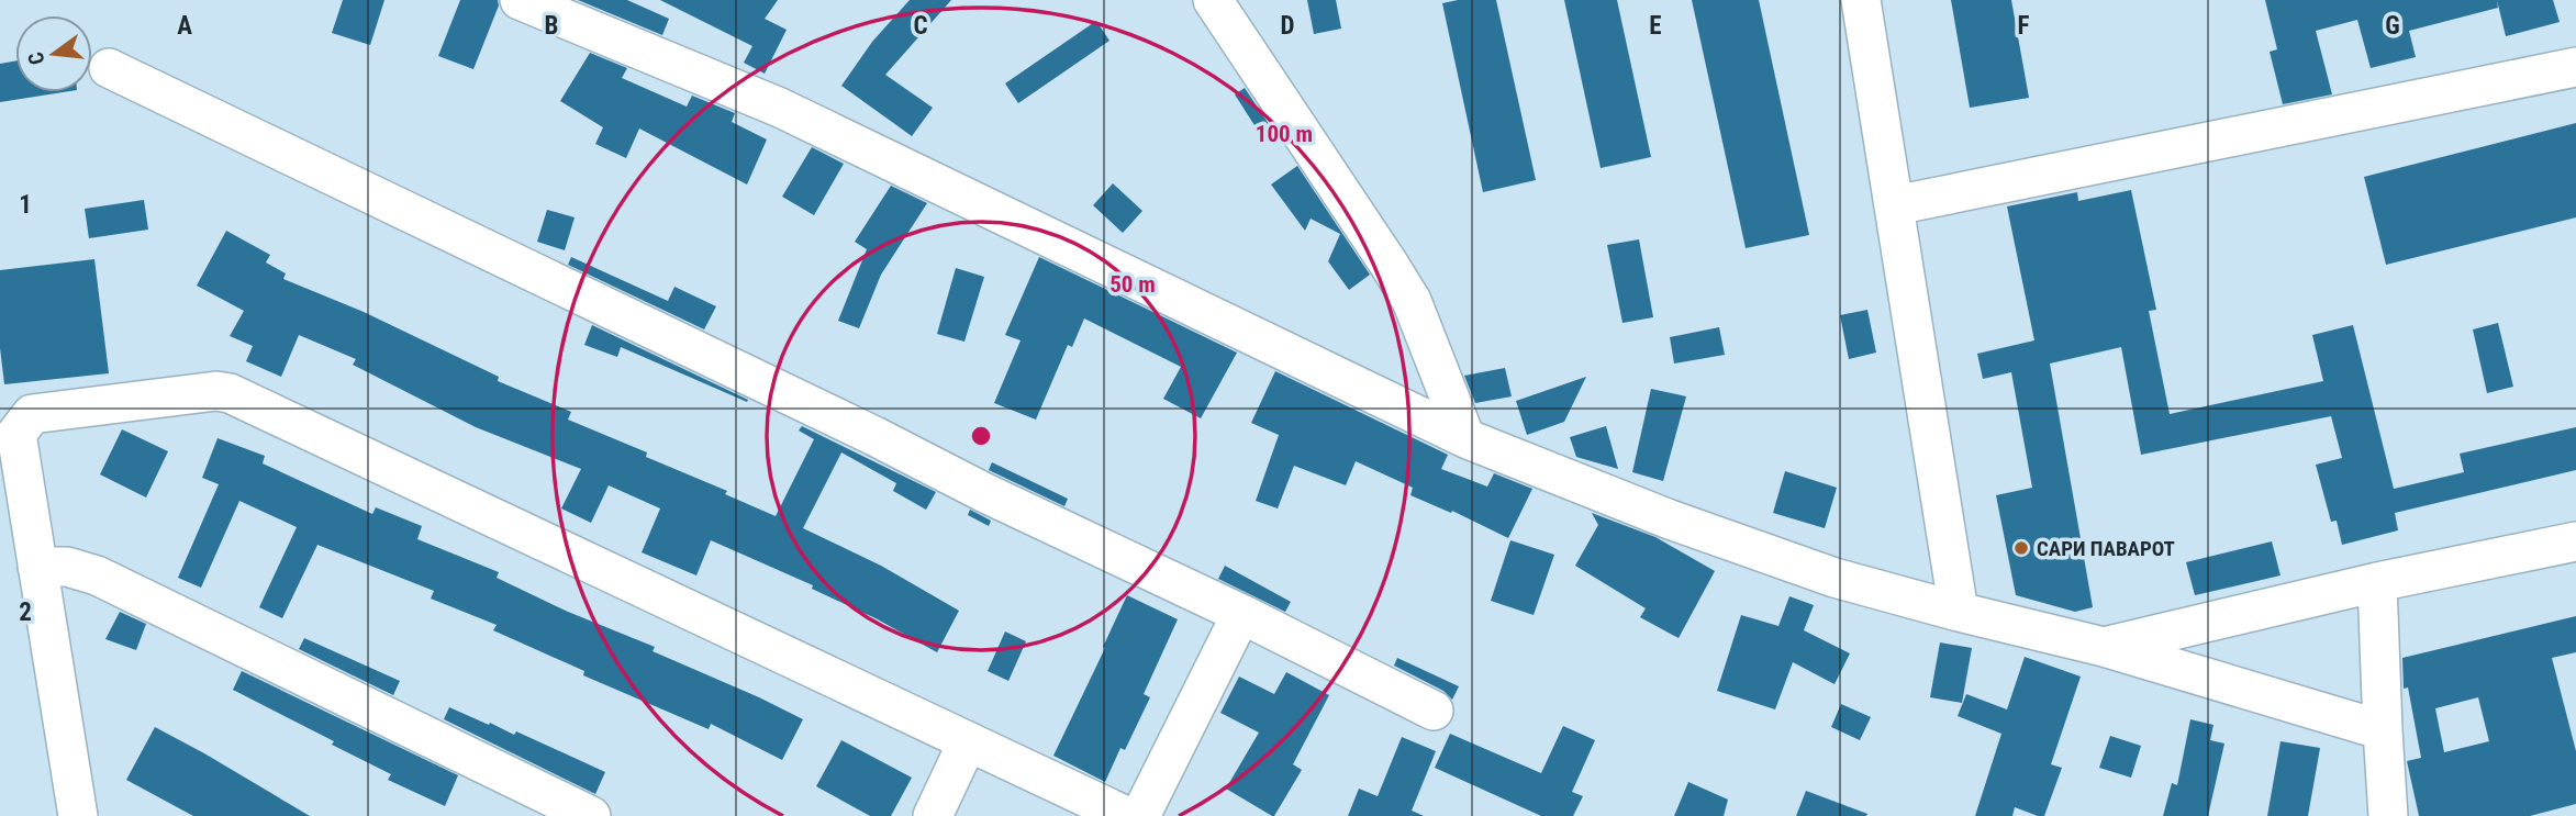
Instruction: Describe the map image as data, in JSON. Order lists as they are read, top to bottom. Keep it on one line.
{"places":["САРИ ПАВАРОТ"],"north":"left","grid":{"columns":["A","B","C","D","E","F","G"],"rows":["1","2"]},"rings":["100 m","50 m"]}
